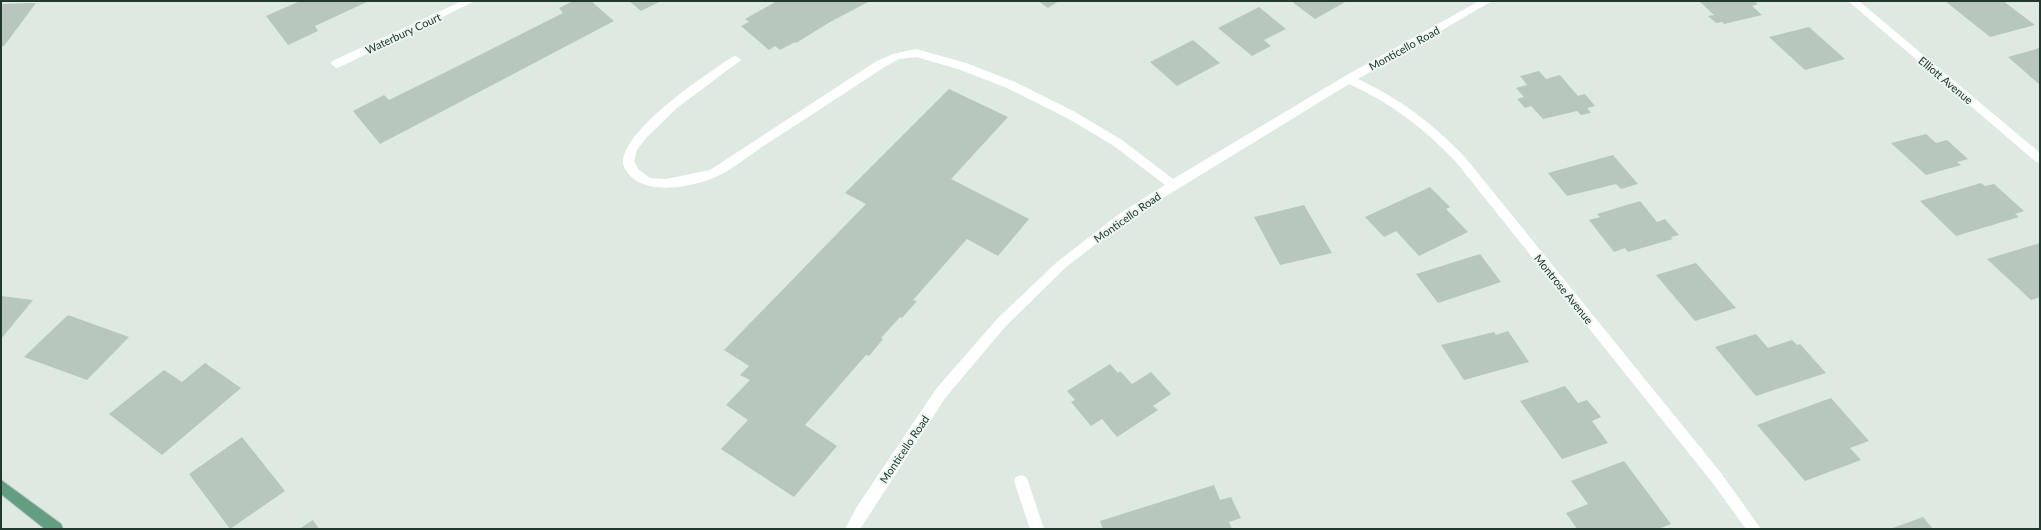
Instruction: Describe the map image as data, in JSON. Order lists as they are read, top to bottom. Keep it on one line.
{"streets":{"street":["Waterbury Court","Monticello Road","Elliott Avenue","Montrose Avenue"]},"crossings":[["Monticello Road","Montrose Avenue"]]}
